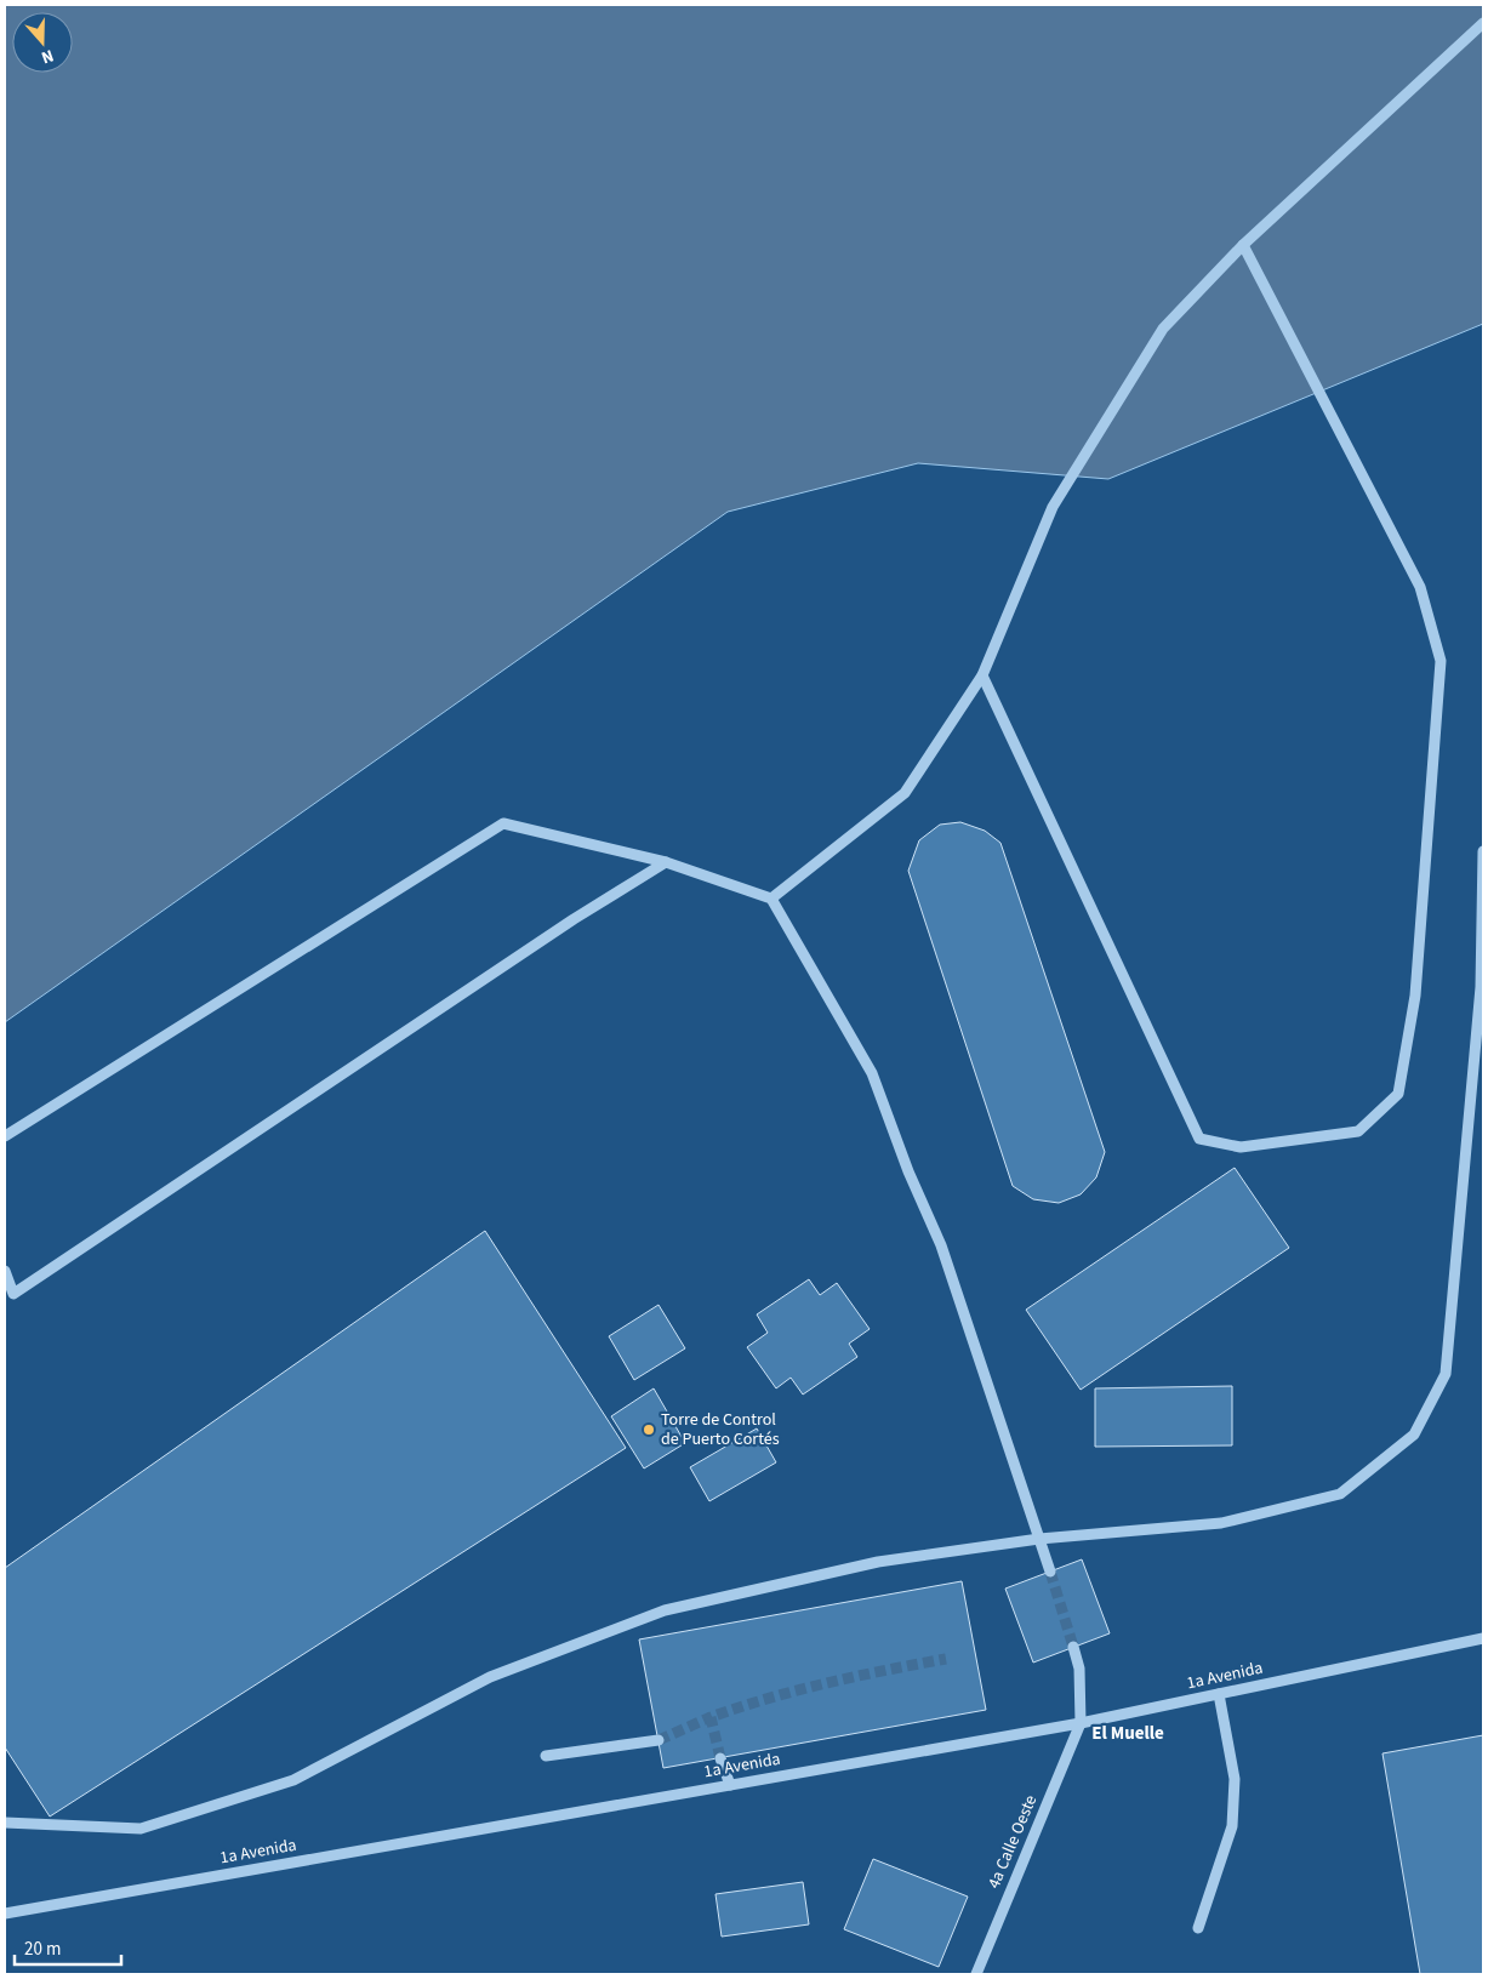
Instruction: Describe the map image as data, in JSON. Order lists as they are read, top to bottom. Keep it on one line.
{"streets":{"street":["1a Avenida","4a Calle Oeste"]},"crossings":[["1a Avenida","4a Calle Oeste"]],"districts":["El Muelle"],"places":["Torre de Control de Puerto Cortés"],"scale_bar":"20 m","north":"bottom"}
